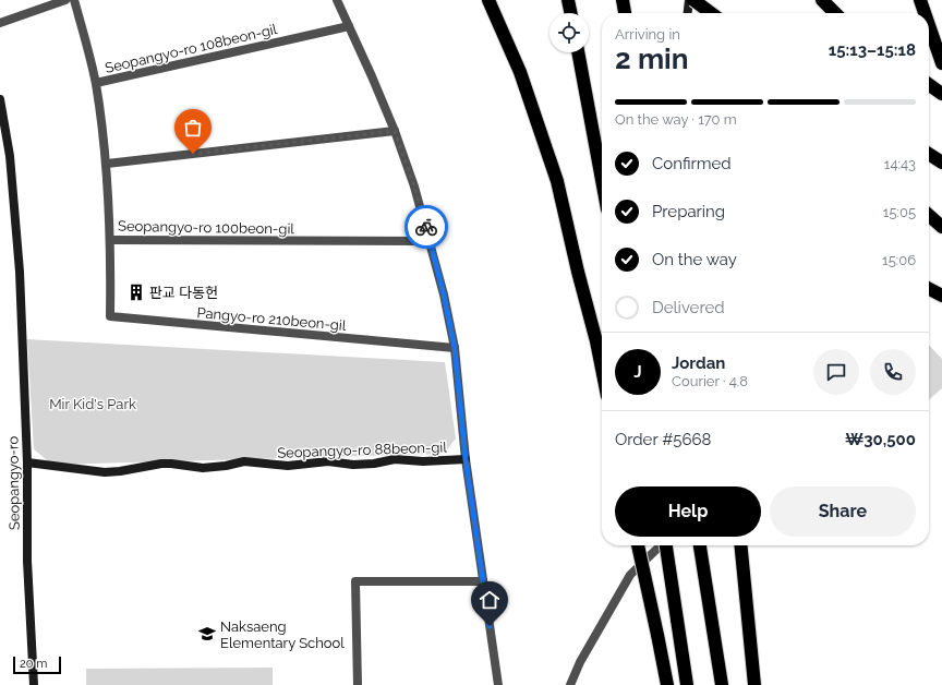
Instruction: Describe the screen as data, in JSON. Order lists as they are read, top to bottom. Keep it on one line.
{"streets":{"street":["Seopangyo-ro 108beon-gil","Seopangyo-ro 100beon-gil","Pangyo-ro 210beon-gil","Seopangyo-ro 88beon-gil","Seopangyo-ro"]},"crossings":[["Seopangyo-ro 108beon-gil","Seopangyo-ro 100beon-gil"],["Seopangyo-ro 100beon-gil","Pangyo-ro 210beon-gil"],["Seopangyo-ro 88beon-gil","Seopangyo-ro"]],"parks":["Mir Kid's Park"],"places":{"building":["판교 다동헌"],"school or university":["Naksaeng Elementary School"]},"scale_bar":"20 m","page":{"heading":["2 min","Arriving in","15:13–15:18"],"panel":["Jordan","Courier · 4.8","Order #5668","₩30,500"],"bar":"On the way · 170 m","list":[["Confirmed","14:43"],["Preparing","15:05"],["On the way","15:06"],"Delivered"],"round":"J","buttons":["Help","Share"],"scale":"20 m"}}
